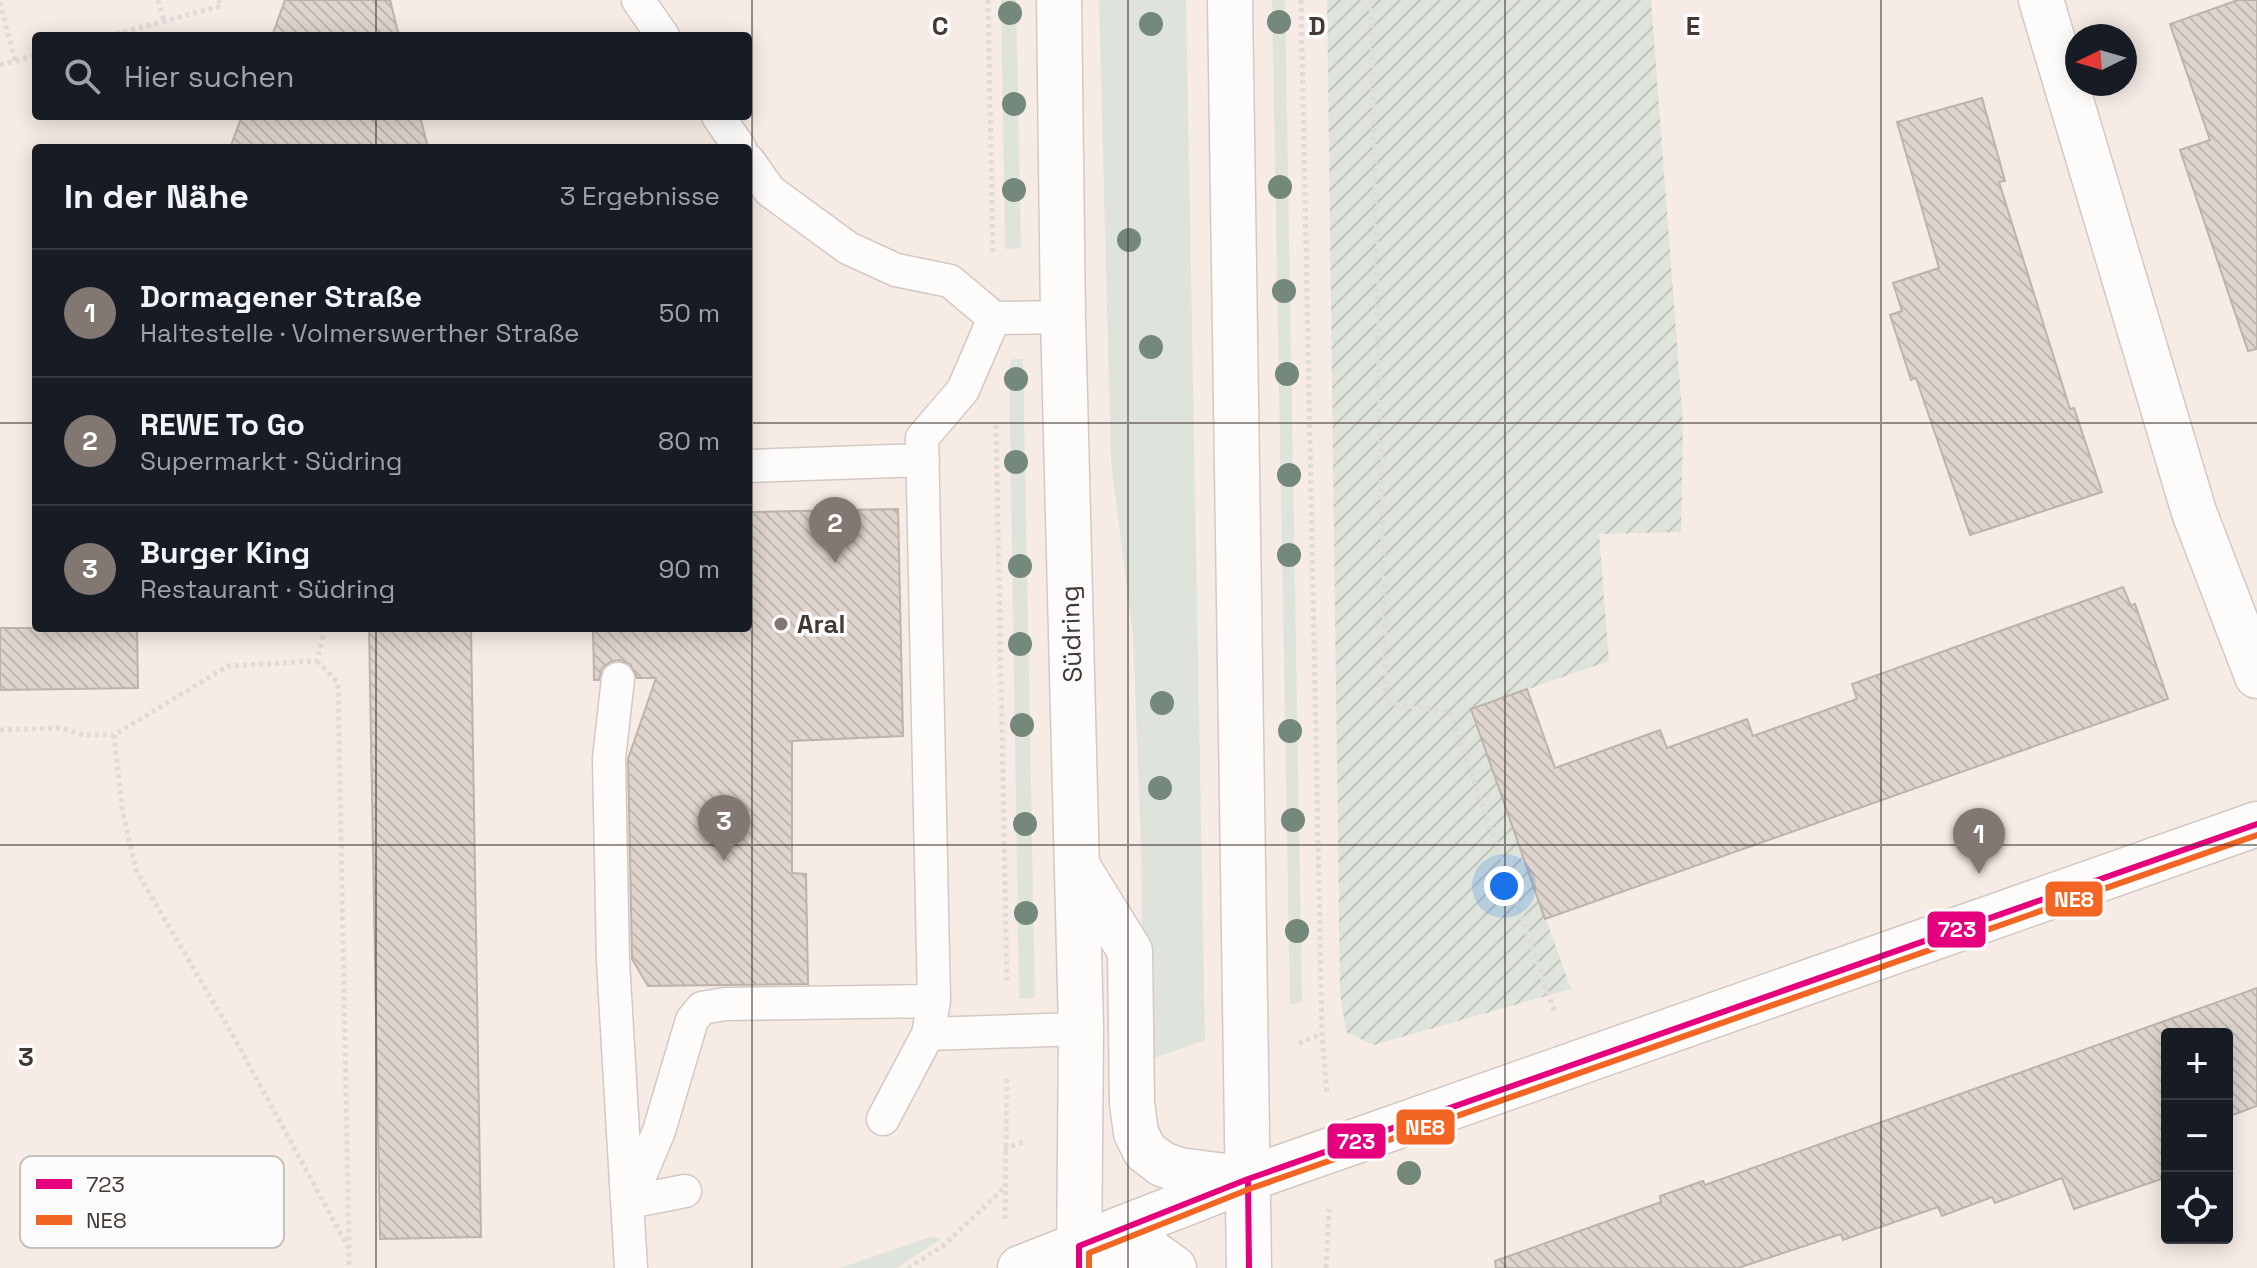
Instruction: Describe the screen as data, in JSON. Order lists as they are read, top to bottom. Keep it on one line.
{"streets":{"main road":["Südring"]},"places":["Aral"],"lines":["transit line 723","transit line NE8"],"legend":["723","NE8"],"north":"left","page":{"search":"Hier suchen","heading":["In der Nähe","3 Ergebnisse"],"list":[{"mark":"1","name":"Dormagener Straße","note":"Haltestelle · Volmerswerther Straße","value":"50 m"},{"mark":"2","name":"REWE To Go","note":"Supermarkt · Südring","value":"80 m"},{"mark":"3","name":"Burger King","note":"Restaurant · Südring","value":"90 m"}],"pins":["2","3","1"],"map_buttons":["+","−"]},"grid":{"columns":["C","D","E"],"rows":["3"]}}
